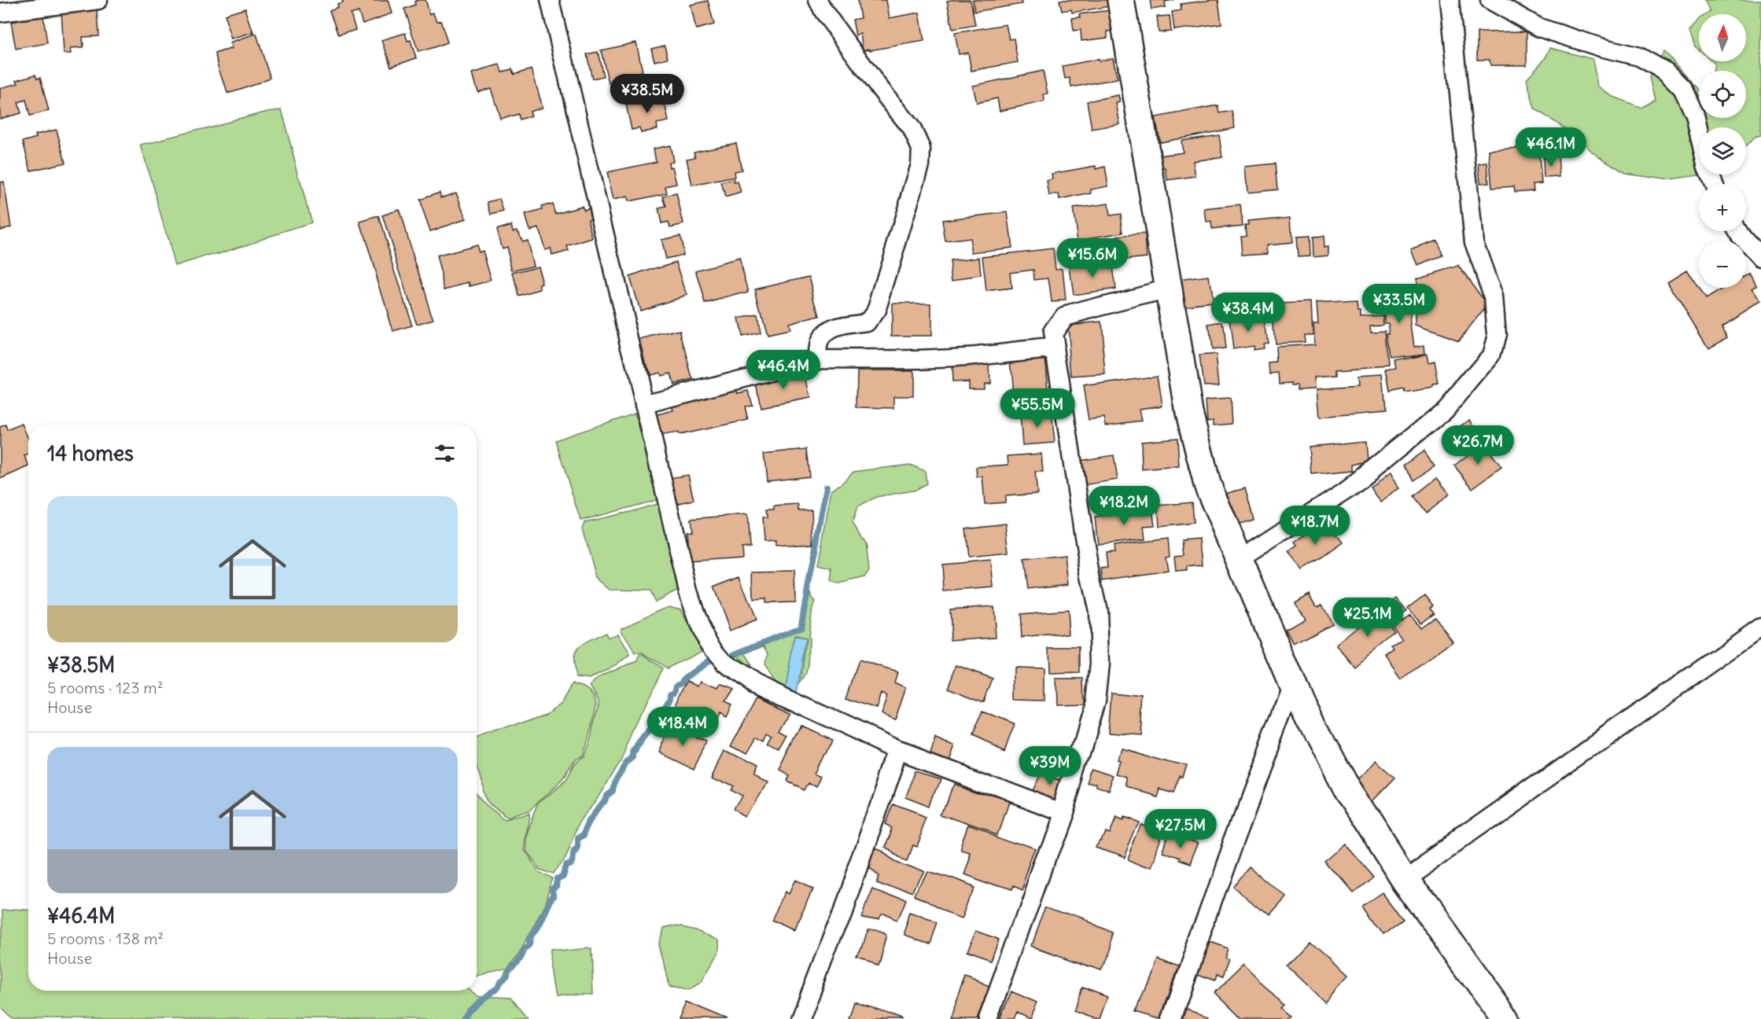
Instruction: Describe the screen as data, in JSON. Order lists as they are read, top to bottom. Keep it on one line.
{"north":"top","page":{"map_buttons":["+","−"],"price":["¥38.5M","¥46.1M","¥15.6M","¥33.5M","¥38.4M","¥46.4M","¥55.5M","¥26.7M","¥18.2M","¥18.7M","¥25.1M","¥18.4M","¥39M","¥27.5M"],"heading":"14 homes","list":[{"name":"¥38.5M","note":"5 rooms · 123 m² · House"},{"name":"¥46.4M","note":"5 rooms · 138 m² · House"}]}}
